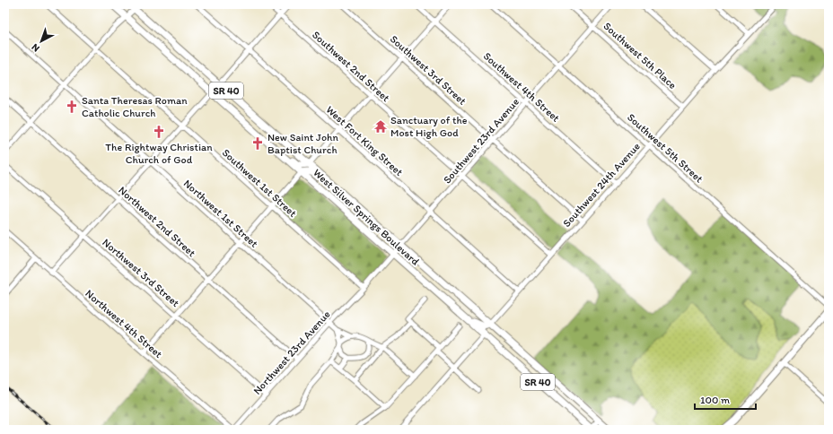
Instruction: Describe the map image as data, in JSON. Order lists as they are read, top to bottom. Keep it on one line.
{"streets":{"main road":["SR 40","West Silver Springs Boulevard"],"street":["Southwest 5th Place","Southwest 2nd Street","Southwest 3rd Street","Southwest 4th Street","West Fort King Street","Southwest 23rd Avenue","Southwest 5th Street","Southwest 1st Street","Southwest 24th Avenue","Northwest 1st Street","Northwest 2nd Street","Northwest 3rd Street","Northwest 4th Street","Northwest 23rd Avenue"]},"crossings":[["Southwest 5th Place","Southwest 23rd Avenue"],["Southwest 5th Place","Southwest 24th Avenue"],["Southwest 2nd Street","Southwest 23rd Avenue"],["Southwest 2nd Street","Southwest 24th Avenue"],["Southwest 3rd Street","Southwest 23rd Avenue"],["Southwest 3rd Street","Southwest 24th Avenue"],["Southwest 4th Street","Southwest 23rd Avenue"],["Southwest 4th Street","Southwest 24th Avenue"],["West Fort King Street","Southwest 23rd Avenue"],["West Fort King Street","Southwest 24th Avenue"],["Southwest 23rd Avenue","Southwest 5th Street"],["Southwest 23rd Avenue","Southwest 1st Street"],["Southwest 23rd Avenue","West Silver Springs Boulevard"],["Southwest 23rd Avenue","Northwest 23rd Avenue"],["Southwest 5th Street","Southwest 24th Avenue"],["Southwest 1st Street","Northwest 23rd Avenue"],["Southwest 24th Avenue","West Silver Springs Boulevard"],["Northwest 1st Street","Northwest 23rd Avenue"],["Northwest 2nd Street","Northwest 23rd Avenue"],["Northwest 3rd Street","Northwest 23rd Avenue"],["Northwest 4th Street","Northwest 23rd Avenue"]],"places":{"church":["Santa Theresas Roman Catholic Church","The Rightway Christian Church of God","New Saint John Baptist Church"],"temple":["Sanctuary of the Most High God"]},"scale_bar":"100 m","north":"bottom left"}
